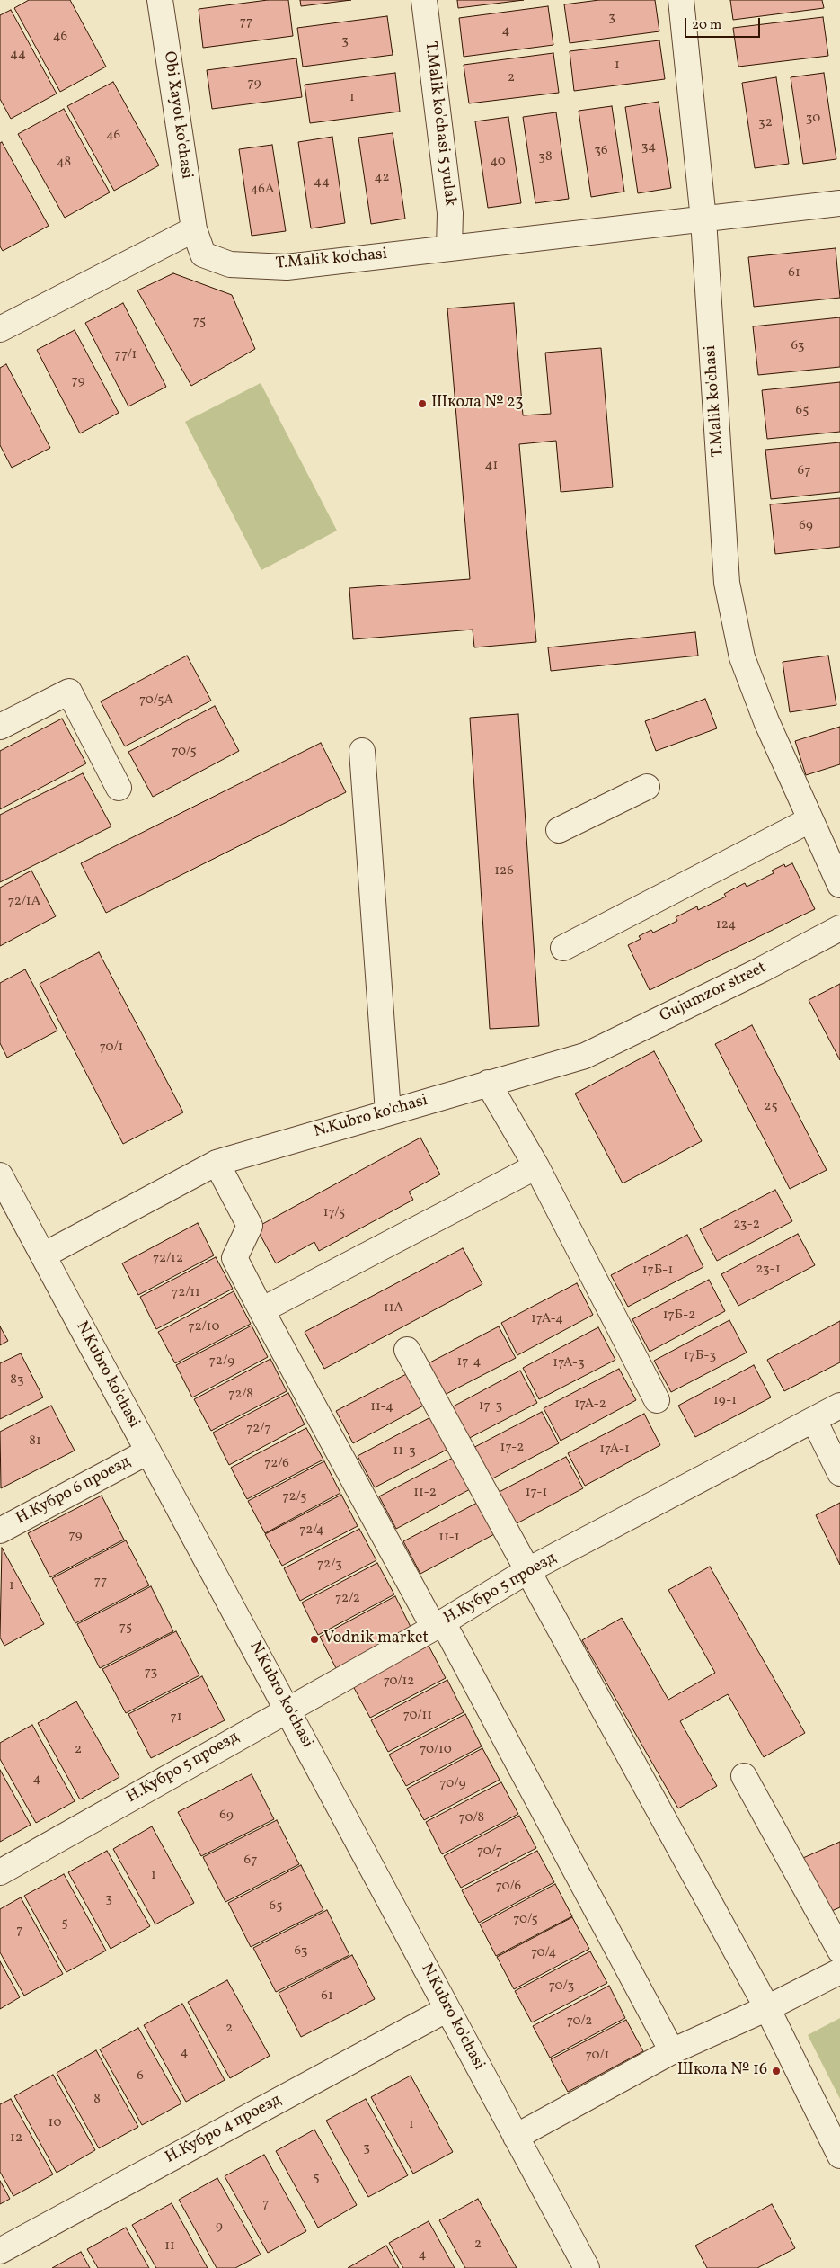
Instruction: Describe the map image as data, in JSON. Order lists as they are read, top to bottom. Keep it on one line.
{"streets":{"street":["Obi Xayot ko'chasi","T.Malik ko'chasi 5 yulak","T.Malik ko'chasi","Gujumzor street","N.Kubro ko'chasi","Н.Кубро 6 проезд","Н.Кубро 5 проезд","Н.Кубро 4 проезд"]},"crossings":[["Obi Xayot ko'chasi","T.Malik ko'chasi"],["T.Malik ko'chasi 5 yulak","T.Malik ko'chasi"],["Gujumzor street","N.Kubro ko'chasi"],["N.Kubro ko'chasi","Н.Кубро 6 проезд"],["N.Kubro ko'chasi","Н.Кубро 5 проезд"],["N.Kubro ko'chasi","Н.Кубро 4 проезд"]],"places":["Школа № 23","Vodnik market","Школа № 16"],"house_numbers":["3","77","4","46","3","44","1","2","79","1","30","32","46","34","36","38","40","48","42","44","46A","61","75","63","77/1","79","65","41","67","69","70/5А","70/5","126","72/1А","124","70/1","25","17/5","23-2","72/12","23-1","17Б-1","72/11","11А","17Б-2","17А-4","72/10","17Б-3","72/9","17-4","17А-3","83","72/8","19-1","17А-2","17-3","11-4","72/7","81","17-2","17А-1","11-3","72/6","11-2","17-1","72/5","72/4","79","11-1","72/3","77","1","72/2","75","73","70/12","70/11","71","2","70/10","4","70/9","69","70/8","70/7","67","1","70/6","3","65","70/5","5","7","63","70/4","70/3","61","70/2","2","4","70/1","6","8","10","1","12","3","5","7","9","2","11","4"],"scale_bar":"20 m"}
